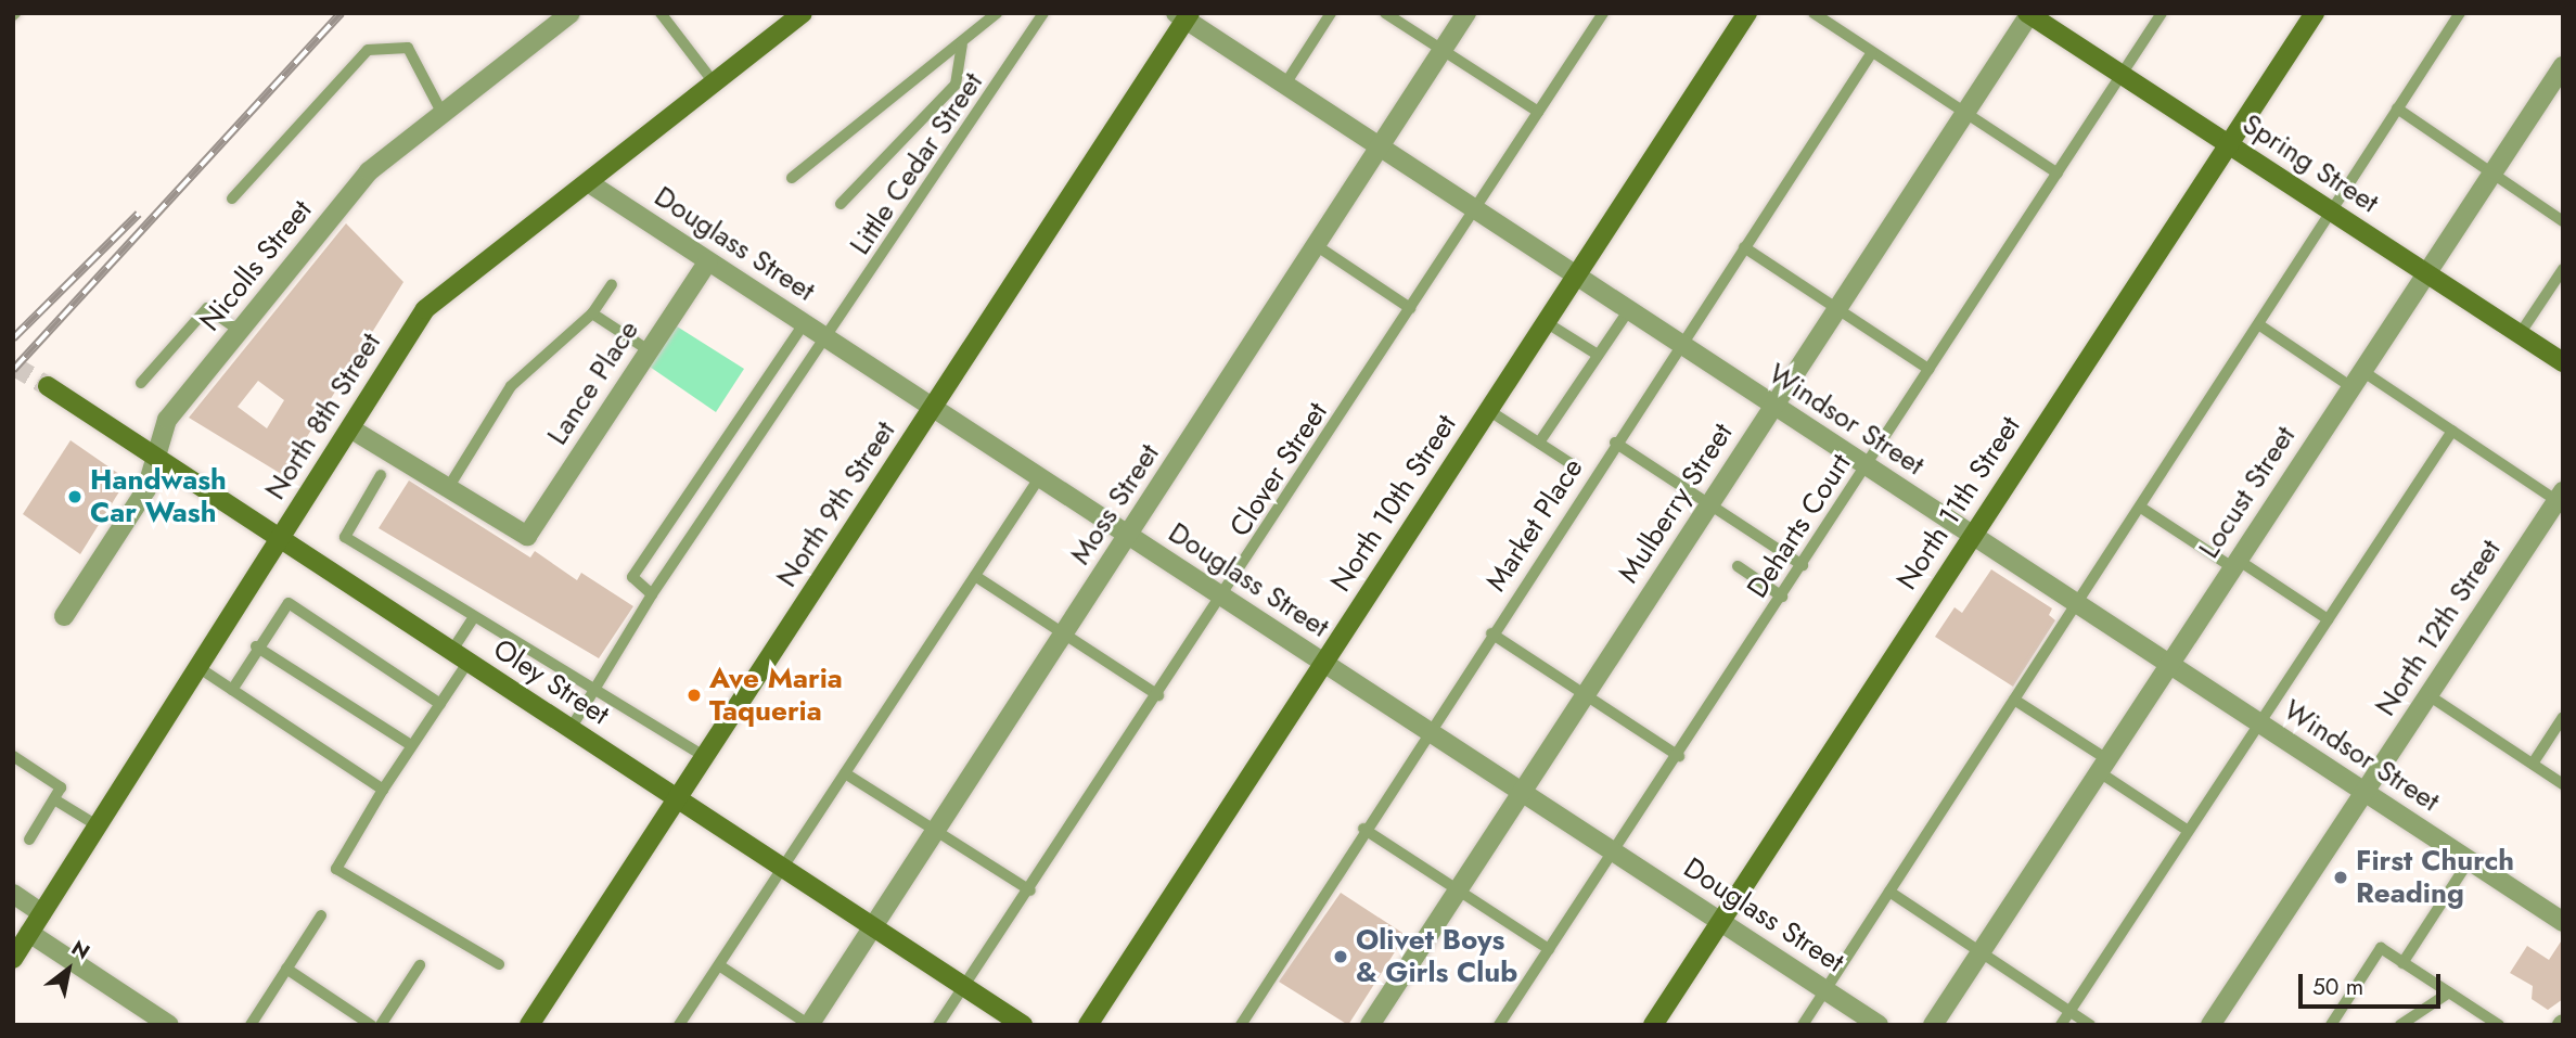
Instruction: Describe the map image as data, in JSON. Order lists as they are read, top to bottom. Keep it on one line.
{"streets":{"street":["Spring Street","Douglass Street","Nicolls Street","Lance Place","North 8th Street","Windsor Street","Locust Street","North 10th Street","Mulberry Street","North 11th Street","North 9th Street","Moss Street","North 12th Street","Oley Street"],"lane":["Little Cedar Street","Clover Street","Market Place","Deharts Court"]},"crossings":[["Little Cedar Street","Douglass Street"],["Little Cedar Street","Oley Street"],["Spring Street","Locust Street"],["Spring Street","Mulberry Street"],["Spring Street","North 11th Street"],["Spring Street","Deharts Court"],["Douglass Street","Lance Place"],["Douglass Street","North 8th Street"],["Douglass Street","Clover Street"],["Douglass Street","North 10th Street"],["Douglass Street","Mulberry Street"],["Douglass Street","North 11th Street"],["Douglass Street","North 9th Street"],["Douglass Street","Moss Street"],["Douglass Street","Market Place"],["Douglass Street","Deharts Court"],["Nicolls Street","Oley Street"],["North 8th Street","Oley Street"],["Windsor Street","Clover Street"],["Windsor Street","Locust Street"],["Windsor Street","North 10th Street"],["Windsor Street","Mulberry Street"],["Windsor Street","North 11th Street"],["Windsor Street","North 9th Street"],["Windsor Street","Moss Street"],["Windsor Street","Market Place"],["Windsor Street","Deharts Court"],["Windsor Street","North 12th Street"],["Clover Street","Oley Street"],["North 9th Street","Oley Street"],["Moss Street","Oley Street"]],"places":["Handwash Car Wash","Ave Maria Taqueria","First Church Reading","Olivet Boys & Girls Club"],"scale_bar":"50 m","north":"top right"}
